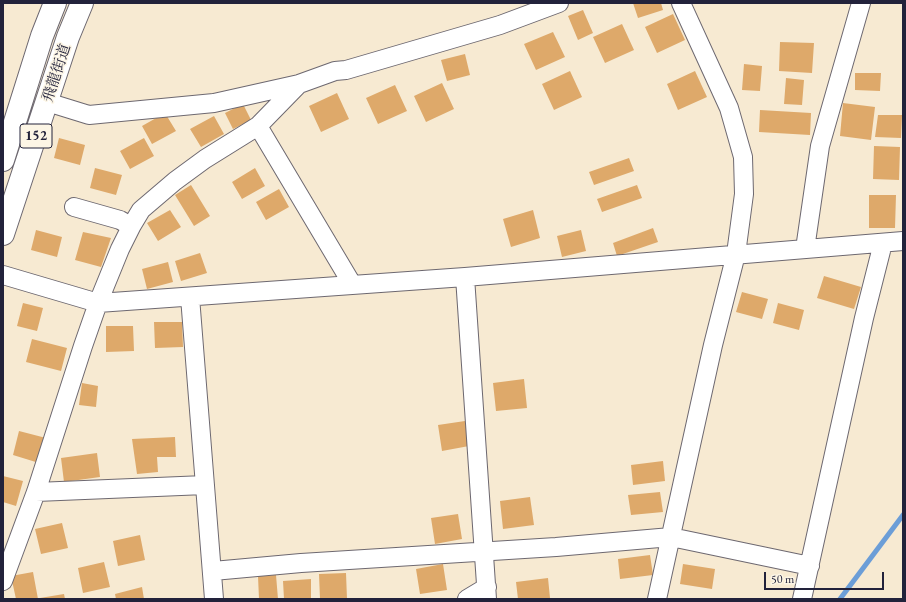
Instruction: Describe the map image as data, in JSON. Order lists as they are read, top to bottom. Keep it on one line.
{"streets":{"highway":["飛龍街道","152"]},"scale_bar":"50 m"}
